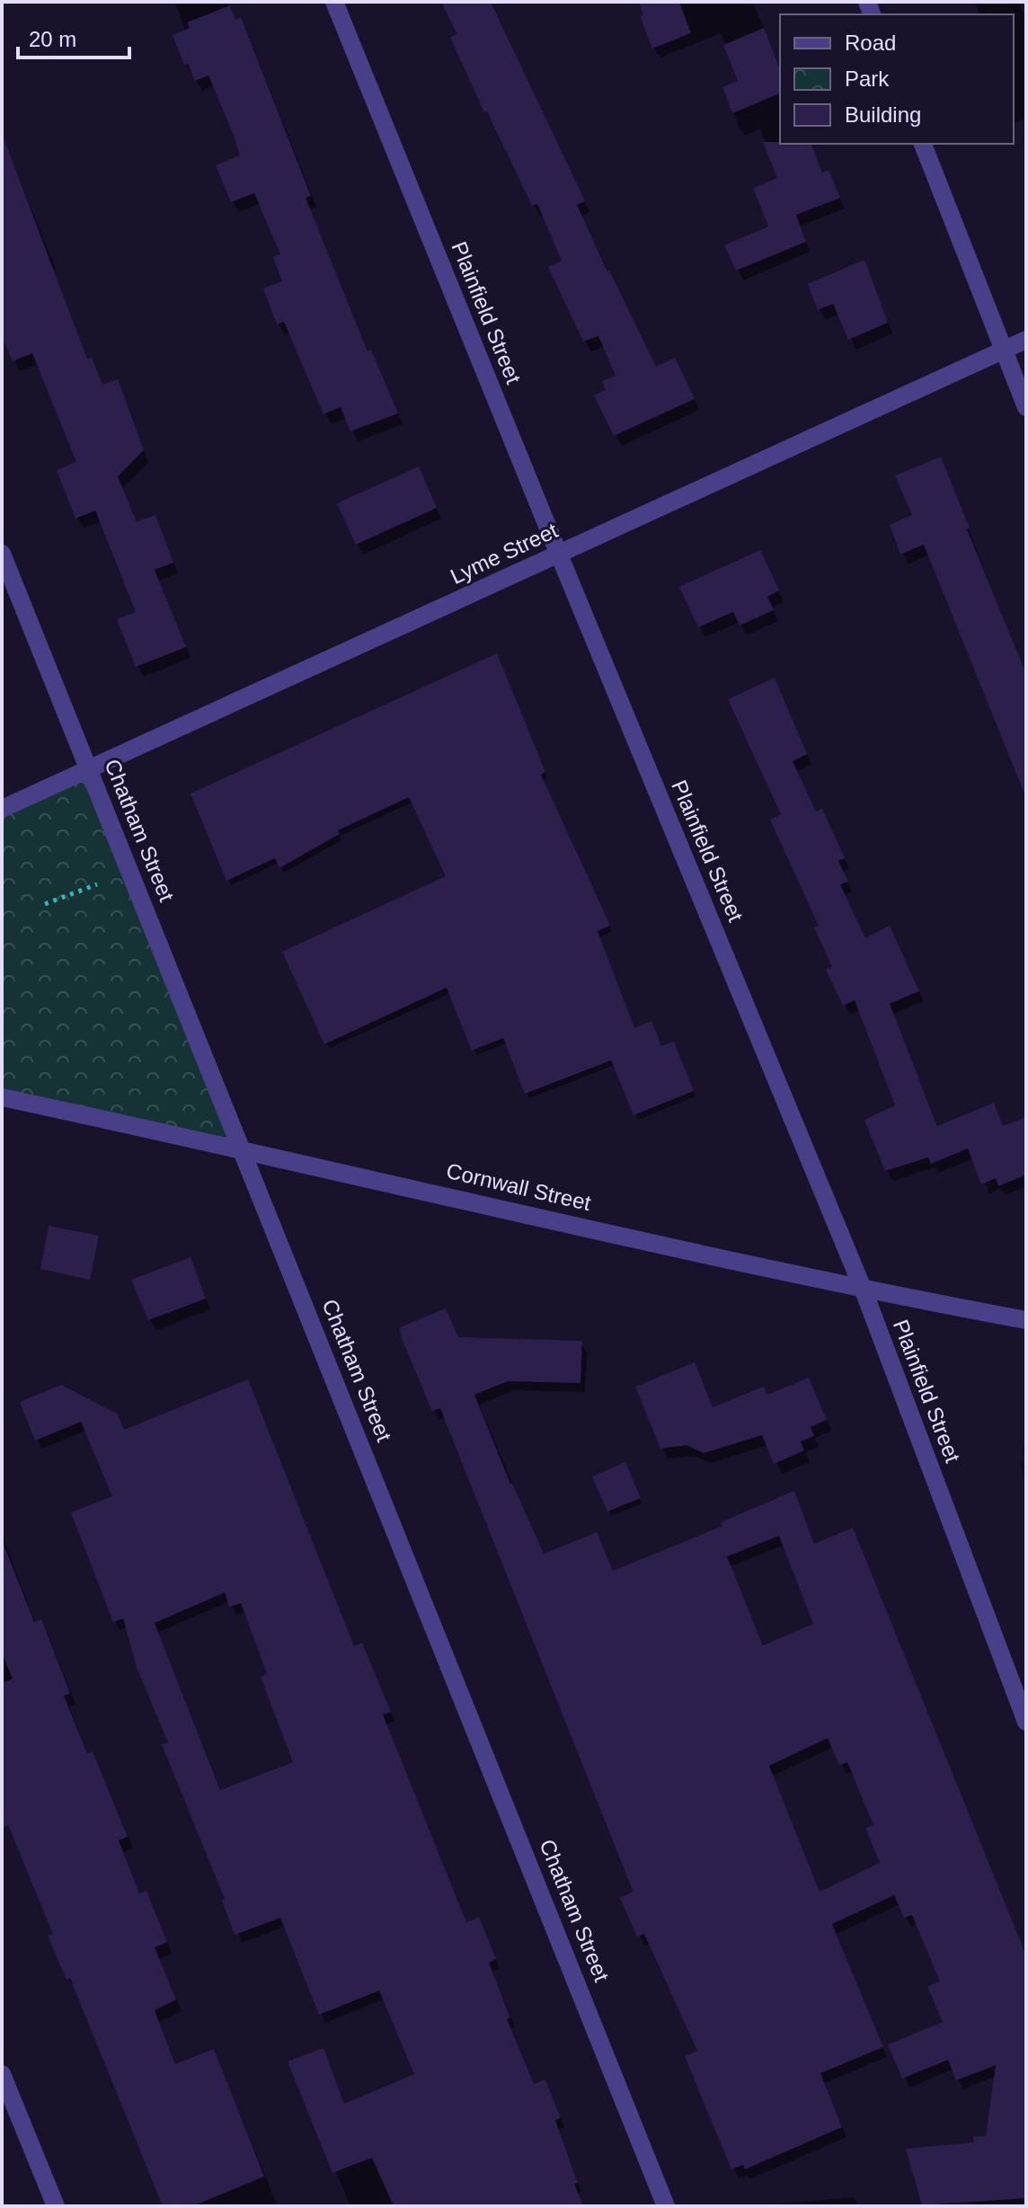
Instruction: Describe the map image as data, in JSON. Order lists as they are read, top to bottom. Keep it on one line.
{"streets":{"street":["Plainfield Street","Lyme Street","Chatham Street","Cornwall Street"]},"crossings":[["Plainfield Street","Lyme Street"],["Plainfield Street","Cornwall Street"],["Lyme Street","Chatham Street"],["Chatham Street","Cornwall Street"]],"legend":["Road","Park","Building"],"scale_bar":"20 m"}
